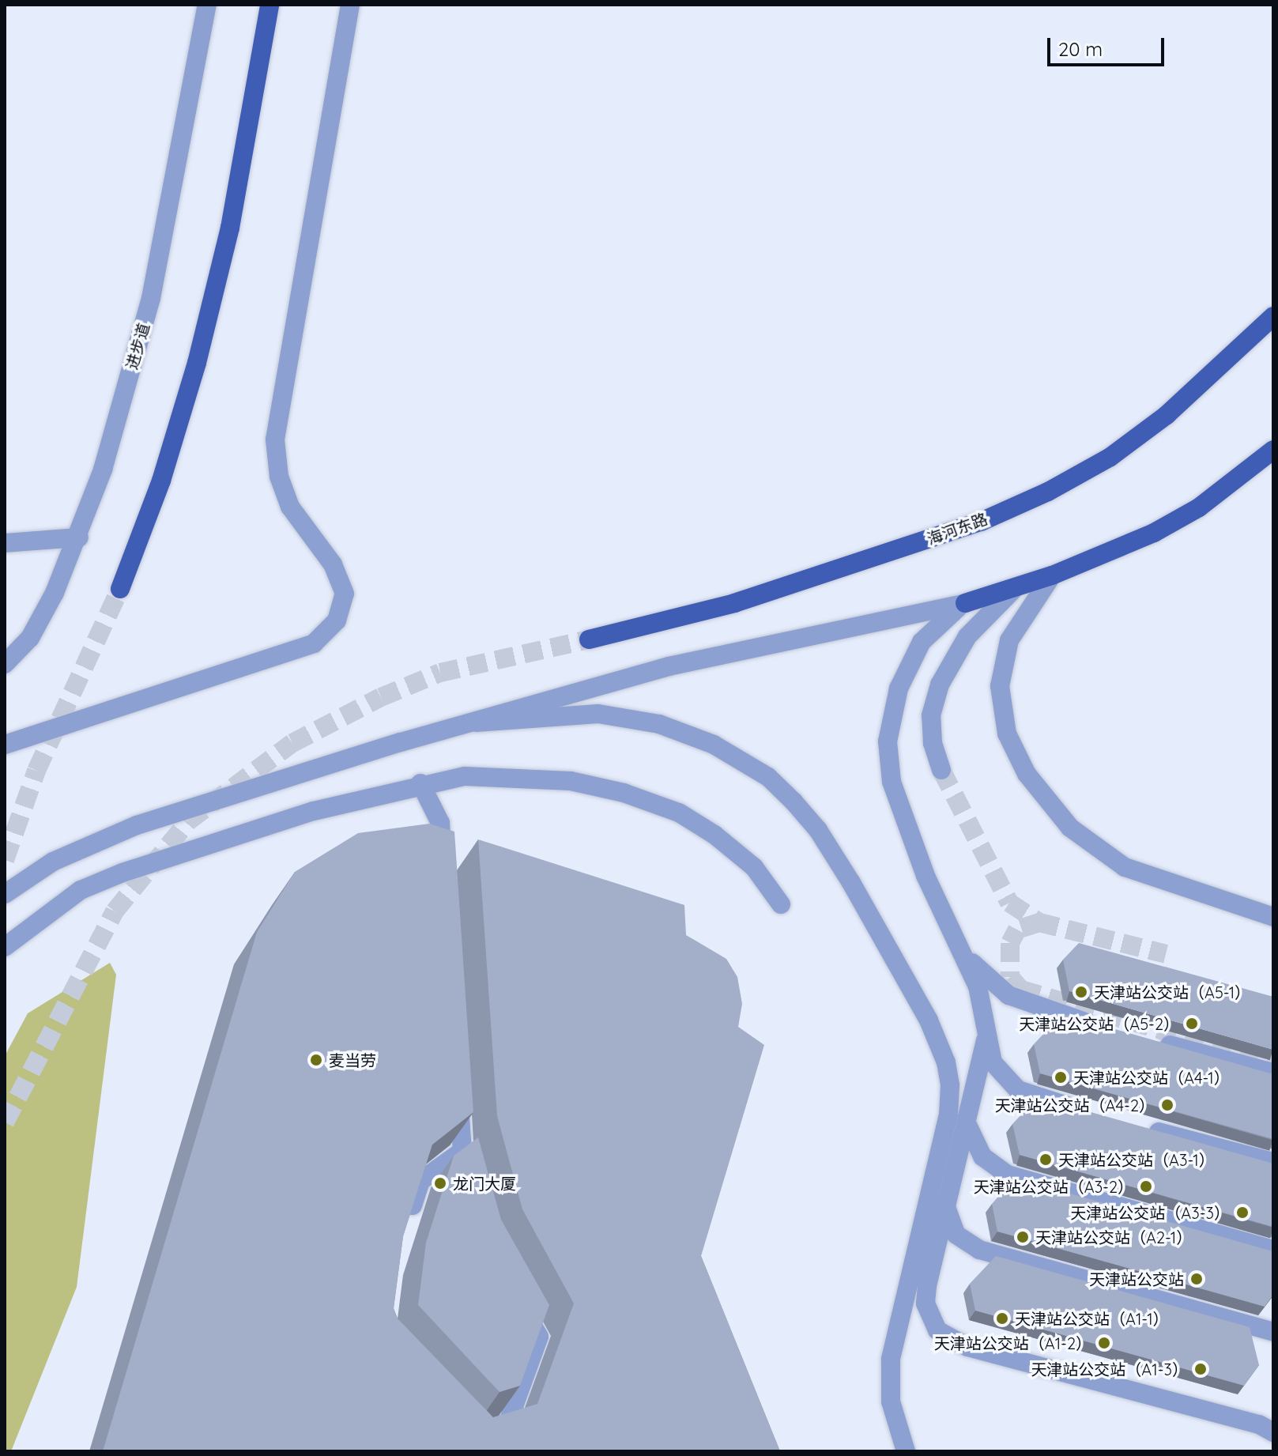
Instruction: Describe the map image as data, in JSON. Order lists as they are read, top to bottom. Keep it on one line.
{"streets":{"main road":["海河东路"],"street":["进步道"]},"places":["天津站公交站（A5-1）","天津站公交站（A5-2）","麦当劳","天津站公交站（A4-1）","天津站公交站（A4-2）","天津站公交站（A3-1）","龙门大厦","天津站公交站（A3-2）","天津站公交站（A3-3）","天津站公交站（A2-1）","天津站公交站","天津站公交站（A1-1）","天津站公交站（A1-2）","天津站公交站（A1-3）"],"scale_bar":"20 m"}
